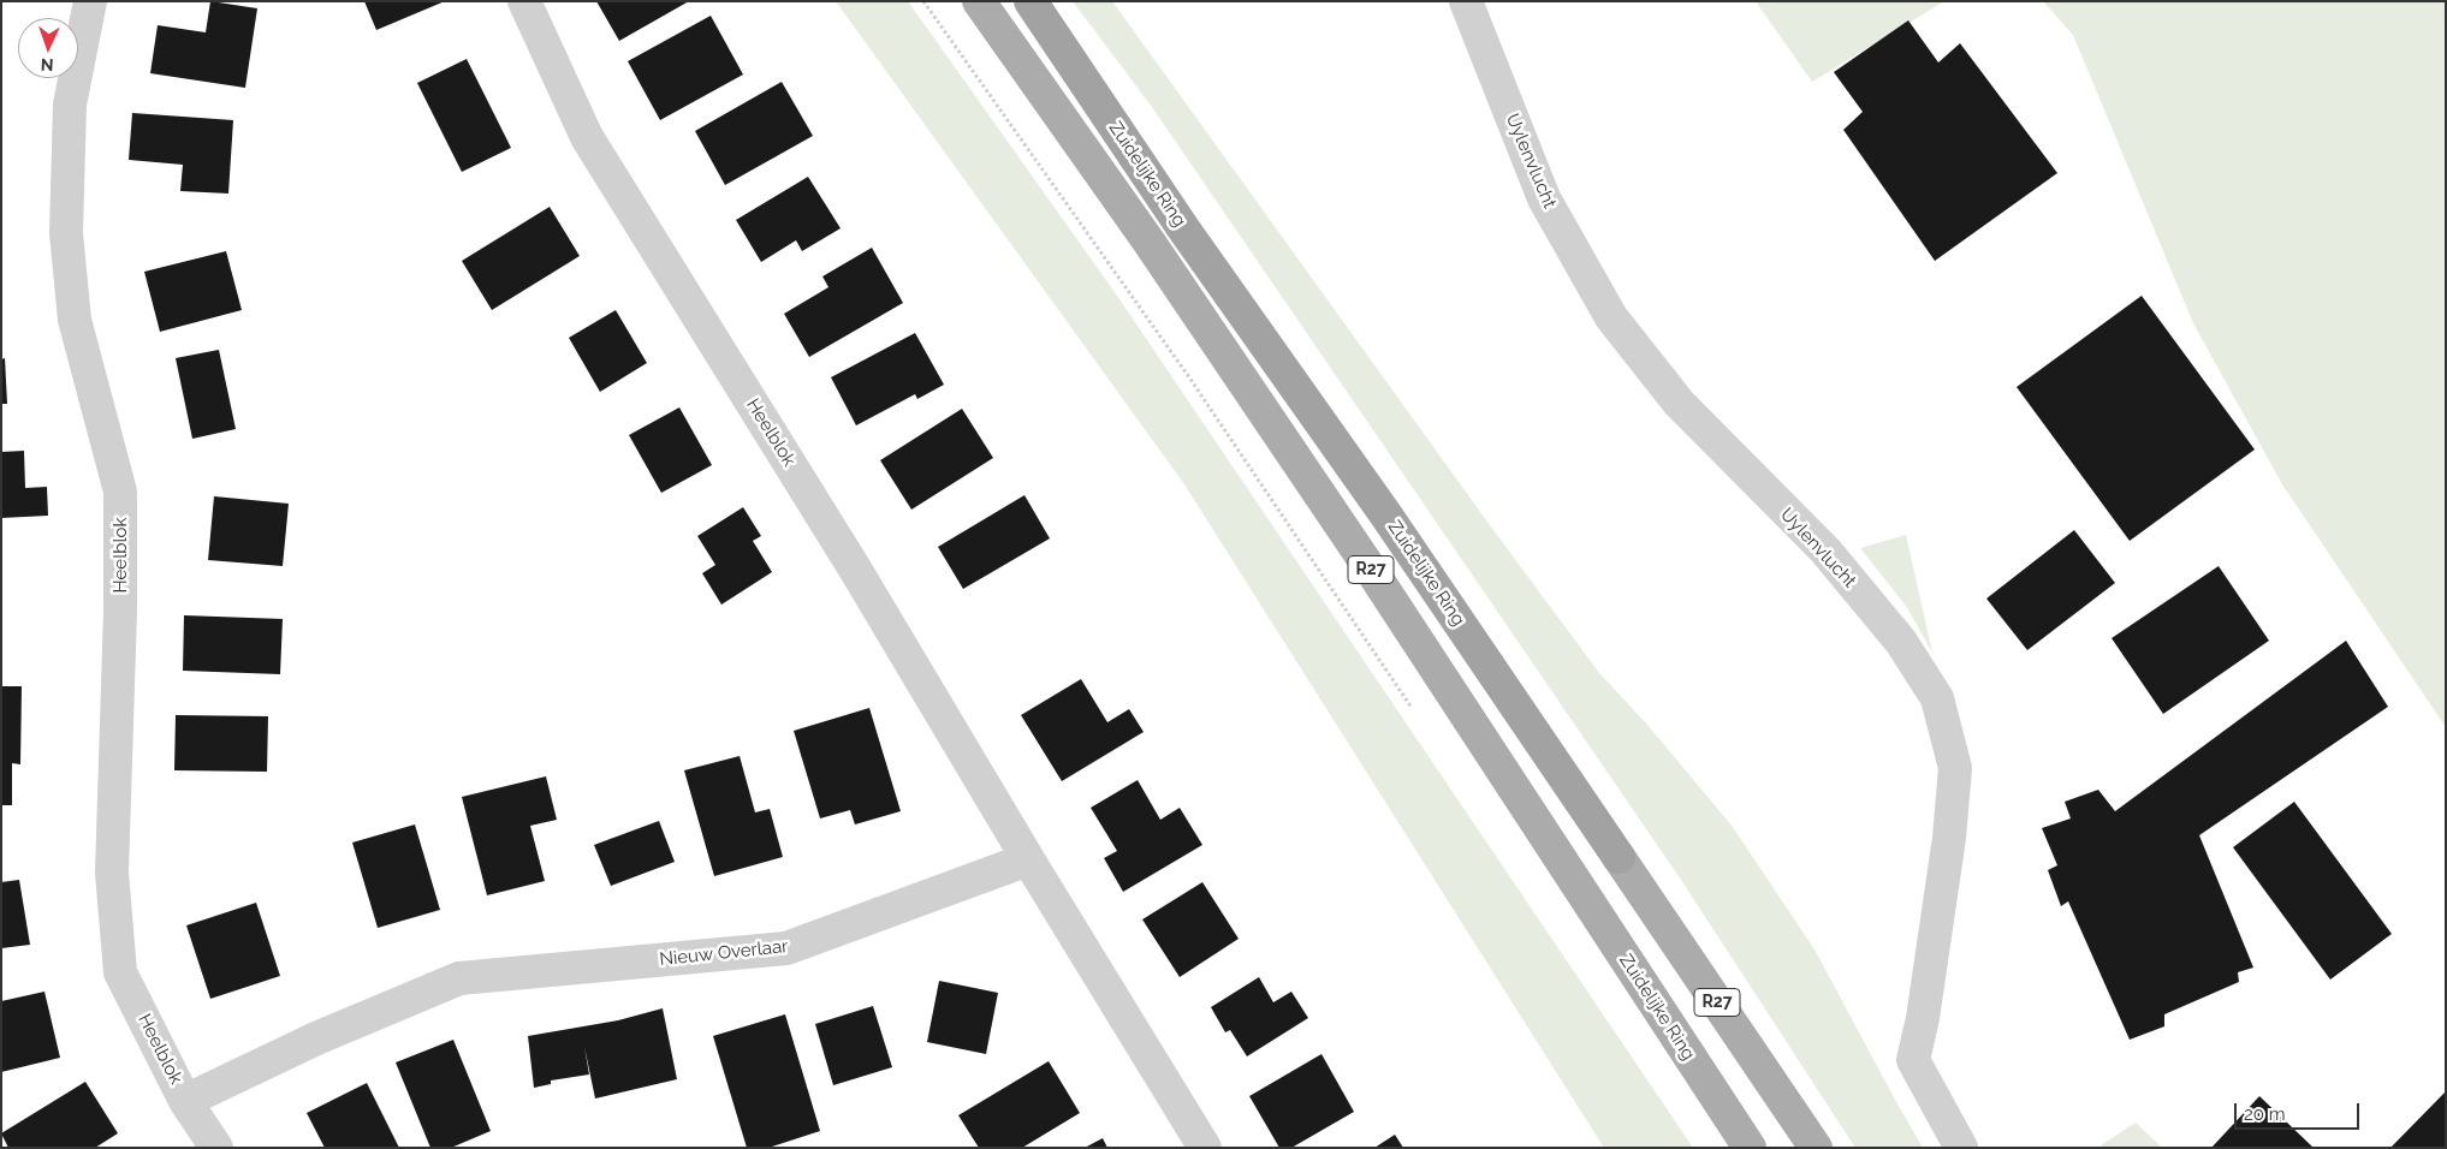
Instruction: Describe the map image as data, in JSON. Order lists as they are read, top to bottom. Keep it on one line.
{"streets":{"highway":["Zuidelijke Ring","R27"],"street":["Uylenvlucht","Heelblok","Nieuw Overlaar"]},"crossings":[["Heelblok","Nieuw Overlaar"]],"scale_bar":"20 m","north":"bottom"}
